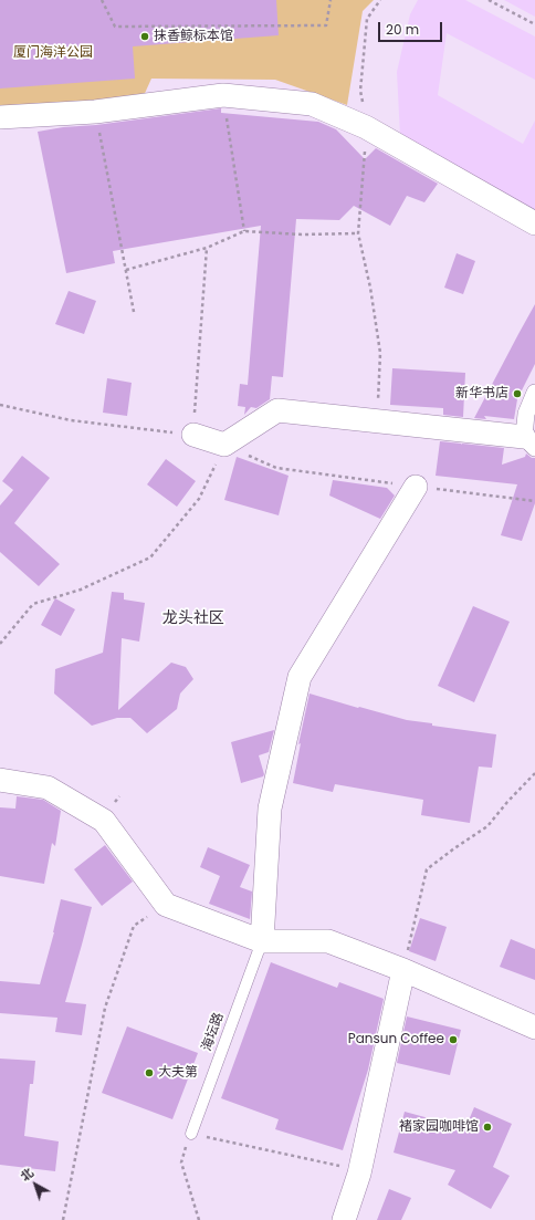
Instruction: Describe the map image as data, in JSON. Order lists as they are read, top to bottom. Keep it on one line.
{"streets":{"lane":["海坛路"]},"districts":["龙头社区"],"parks":["厦门海洋公园"],"places":["抹香鲸标本馆","新华书店","Pansun Coffee","大夫第","褚家园咖啡馆"],"scale_bar":"20 m","north":"top left"}
